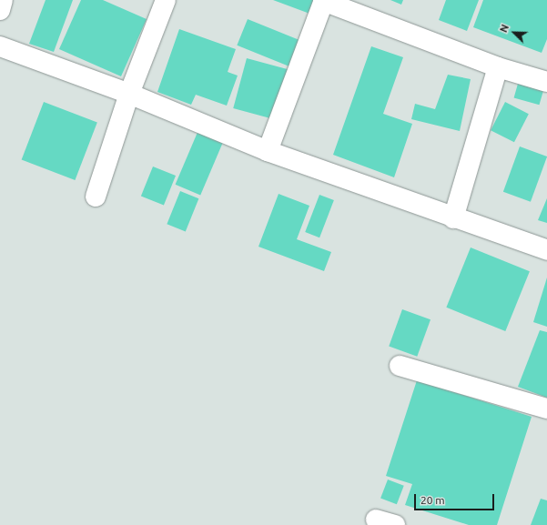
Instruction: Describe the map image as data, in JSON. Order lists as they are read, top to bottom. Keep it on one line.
{"scale_bar":"20 m","north":"top left"}
